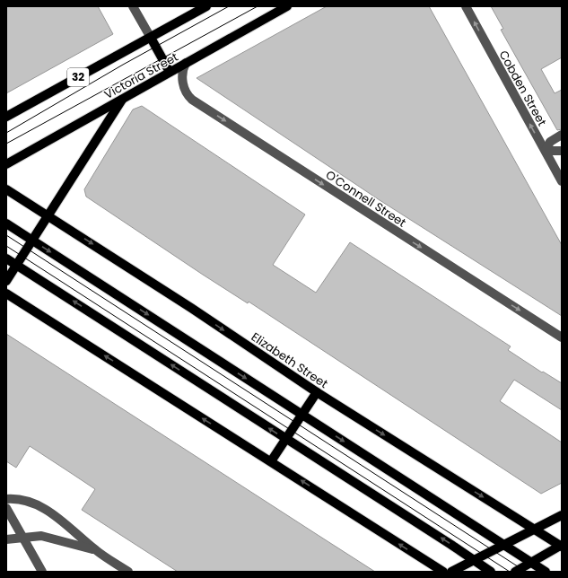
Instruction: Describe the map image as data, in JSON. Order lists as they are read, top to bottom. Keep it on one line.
{"streets":{"main road":["Victoria Street","32","Elizabeth Street"],"street":["Cobden Street","O'Connell Street"]},"crossings":[["Victoria Street","O'Connell Street"]],"one_way":["Cobden Street","O'Connell Street"]}
